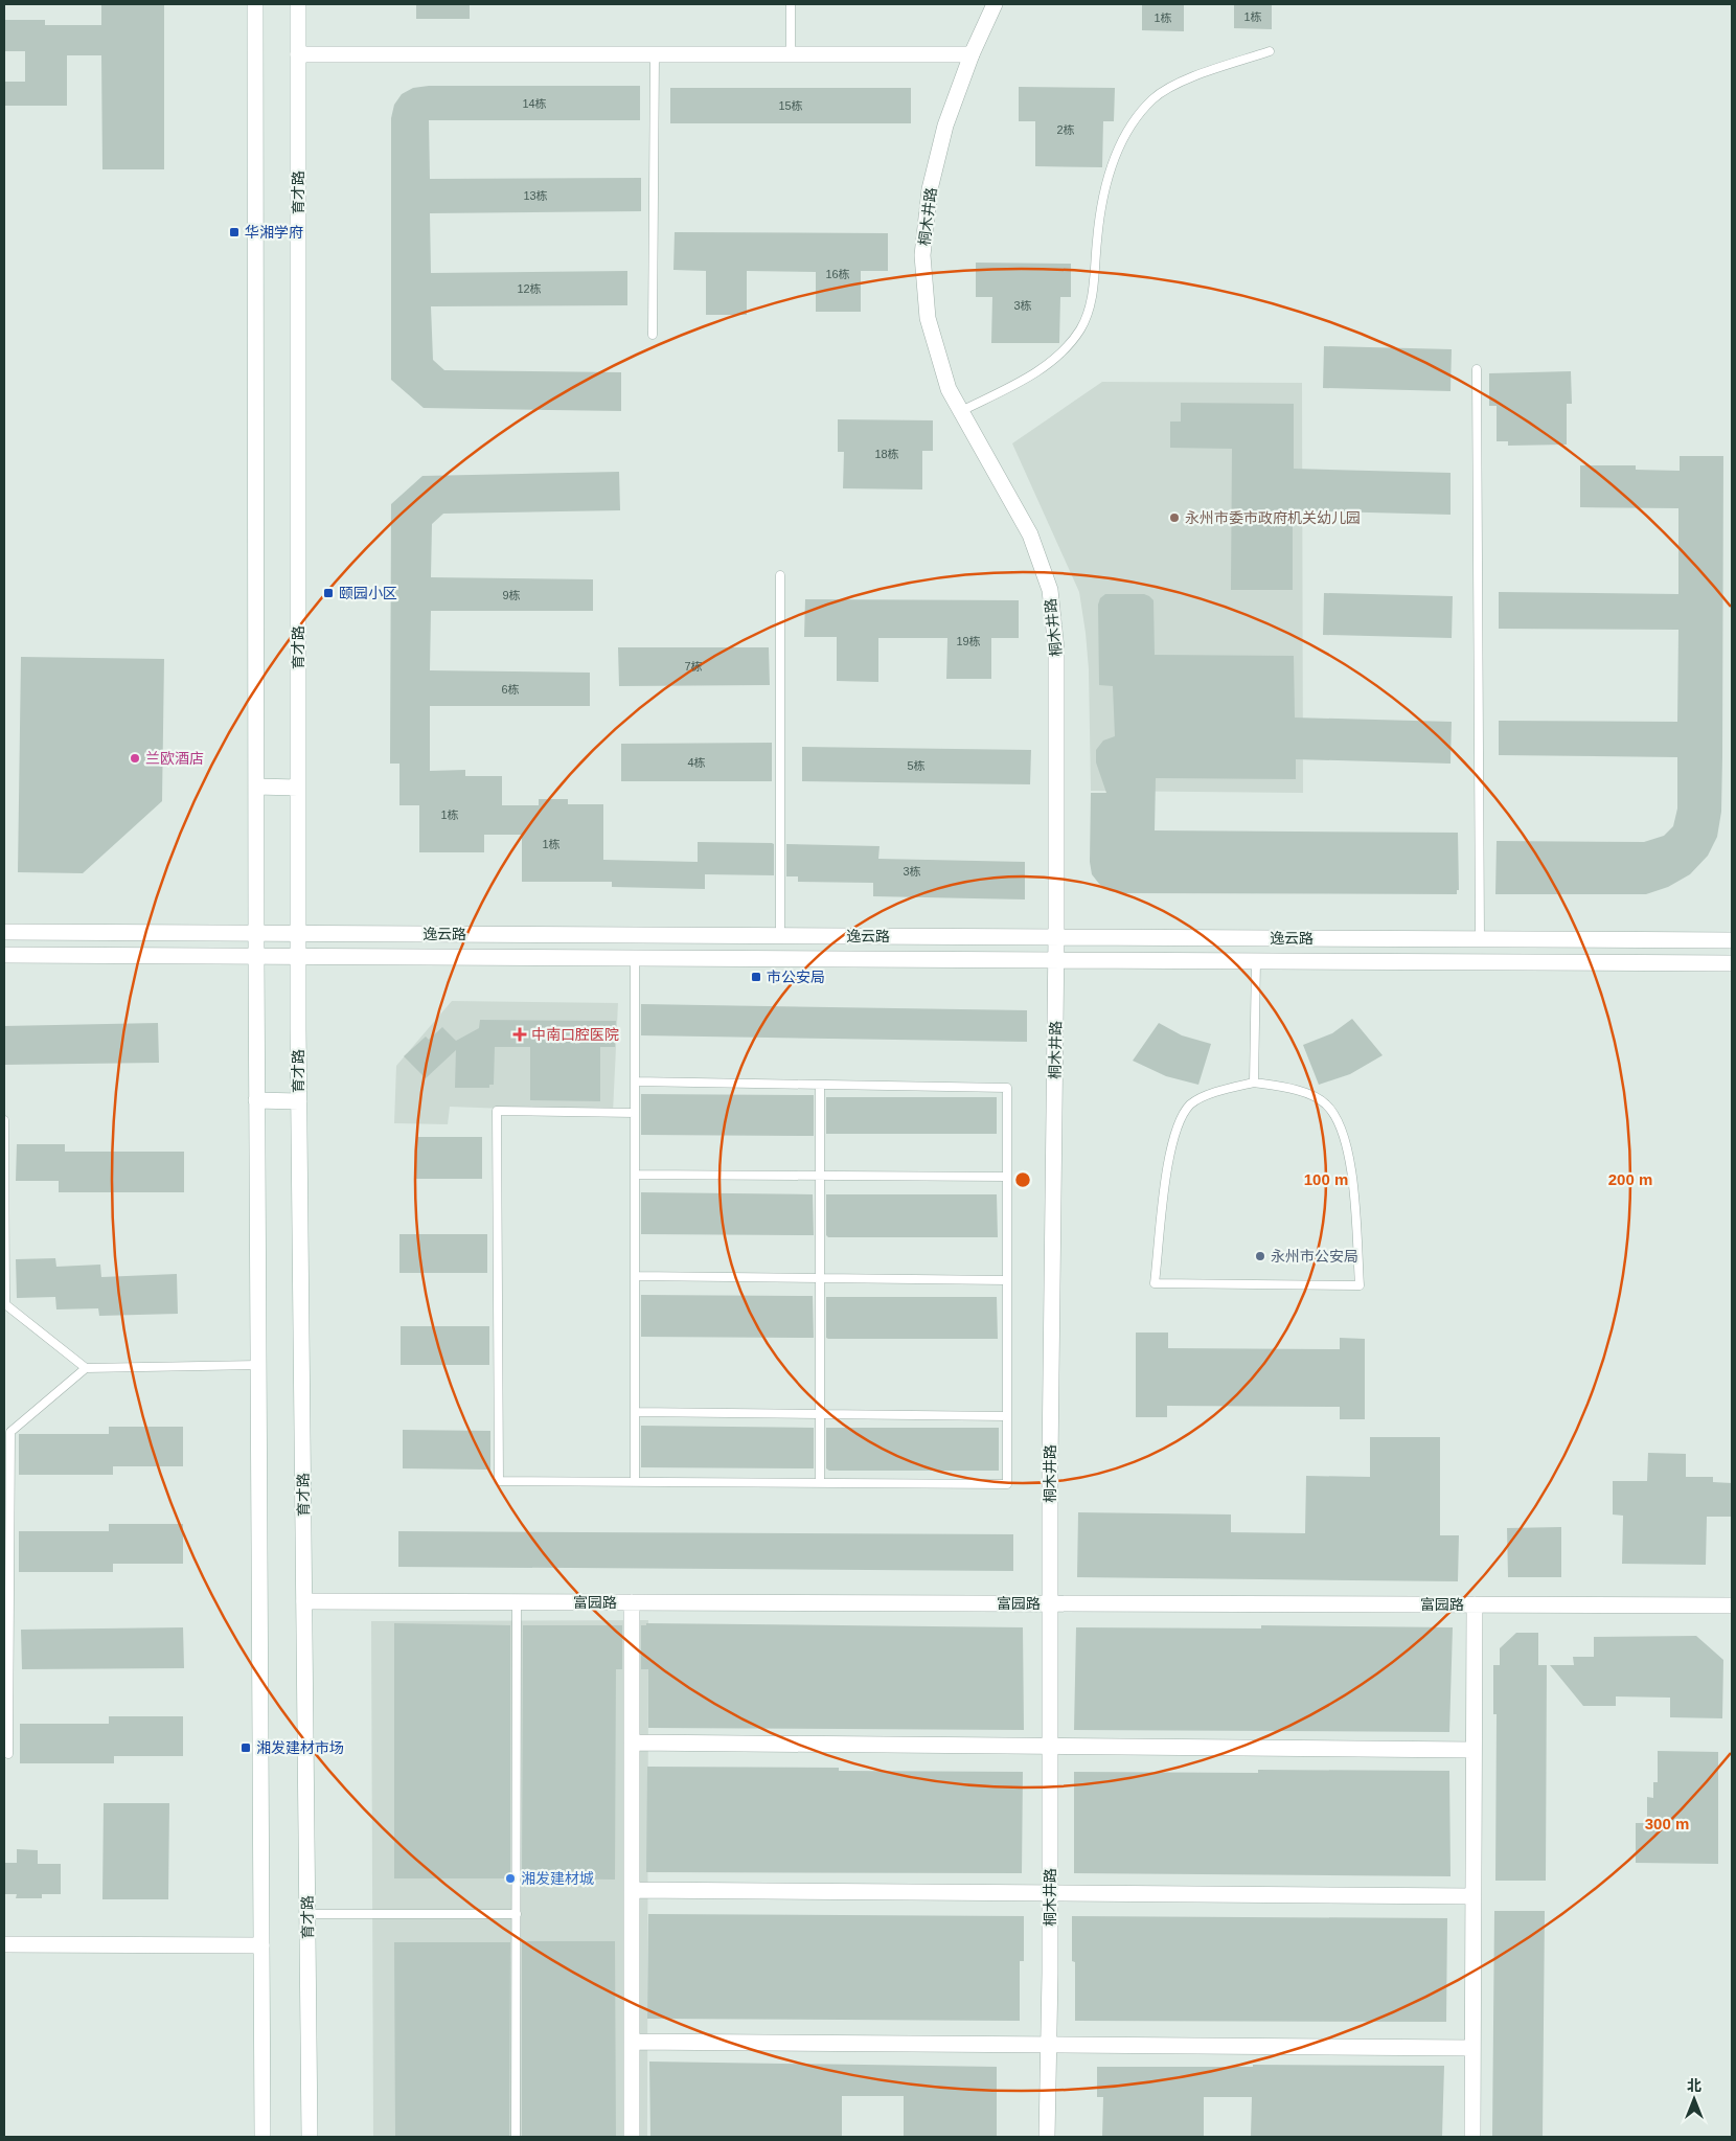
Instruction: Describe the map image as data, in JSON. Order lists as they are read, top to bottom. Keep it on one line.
{"streets":{"street":["育才路","桐木井路","逸云路","富园路"]},"crossings":[["育才路","逸云路"],["育才路","富园路"],["桐木井路","逸云路"],["桐木井路","富园路"]],"places":{"transit":["华湘学府","颐园小区","市公安局","湘发建材市场"],"other":["永州市委市政府机关幼儿园","兰欧酒店","永州市公安局","湘发建材城"],"health":["中南口腔医院"]},"house_numbers":["1栋","1栋","14栋","15栋","2栋","13栋","16栋","12栋","3栋","18栋","9栋","19栋","7栋","6栋","4栋","5栋","1栋","1栋","3栋"],"north":"top","rings":["100 m","200 m","300 m"]}
